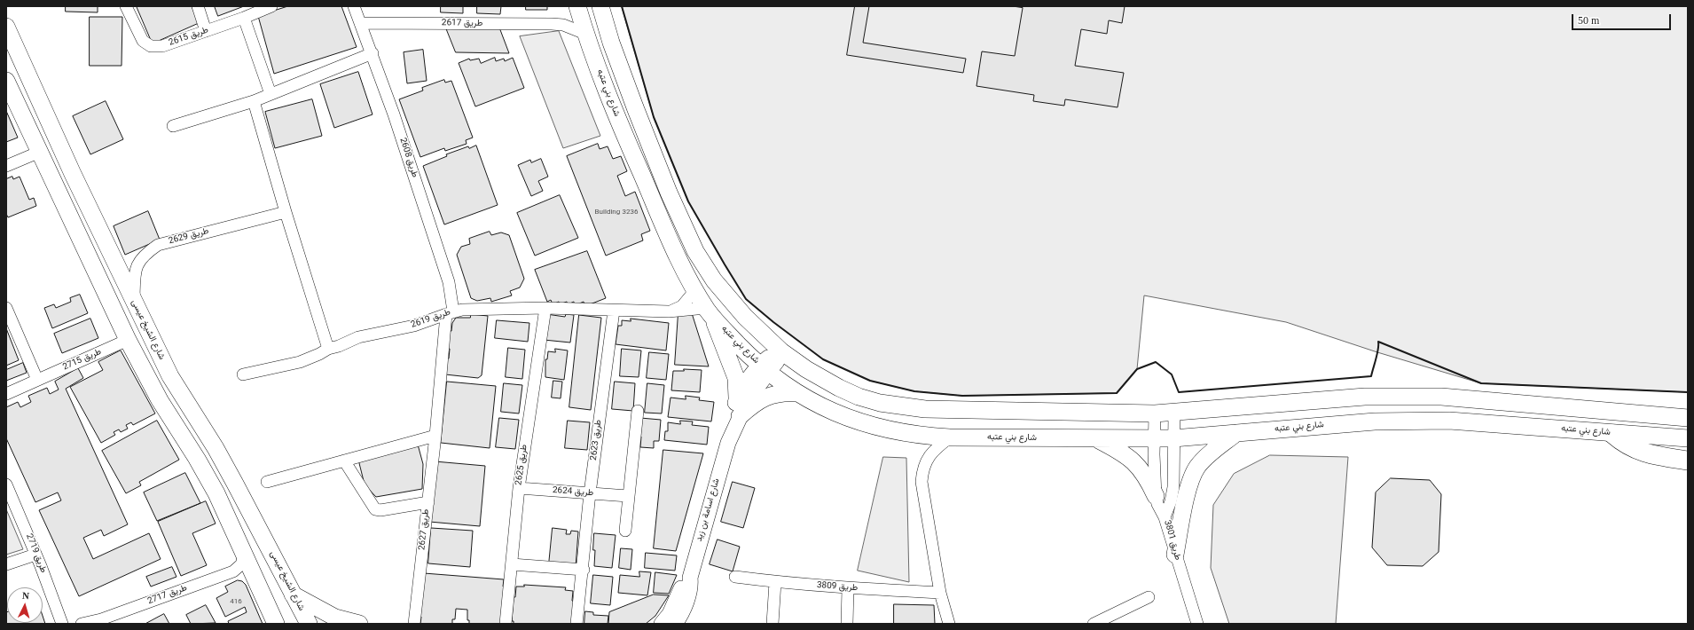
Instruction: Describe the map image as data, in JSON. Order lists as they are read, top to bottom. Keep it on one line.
{"streets":{"main road":["شارع بني عتبه","شارع الشيخ عيسى"],"street":["طريق 2617","طريق 2615","طريق 2608","طريق 2629","طريق 2619","طريق 2715","طريق 2623","طريق 2625","طريق 2624","شارع اسامة بن زيد","طريق 2627","طريق 3801","طريق 2719","طريق 3809","طريق 2717"]},"crossings":[["طريق 2617","شارع بني عتبه"],["طريق 2617","طريق 2608"],["شارع بني عتبه","طريق 2619"],["شارع بني عتبه","شارع اسامة بن زيد"],["شارع بني عتبه","طريق 3801"],["طريق 2608","طريق 2619"],["طريق 2608","طريق 2627"],["طريق 2629","شارع الشيخ عيسى"],["طريق 2619","طريق 2623"],["طريق 2619","طريق 2625"],["طريق 2619","طريق 2627"],["طريق 2623","طريق 2624"],["طريق 2625","طريق 2624"]],"house_numbers":["Building 3236","416"],"scale_bar":"50 m","north":"top"}
